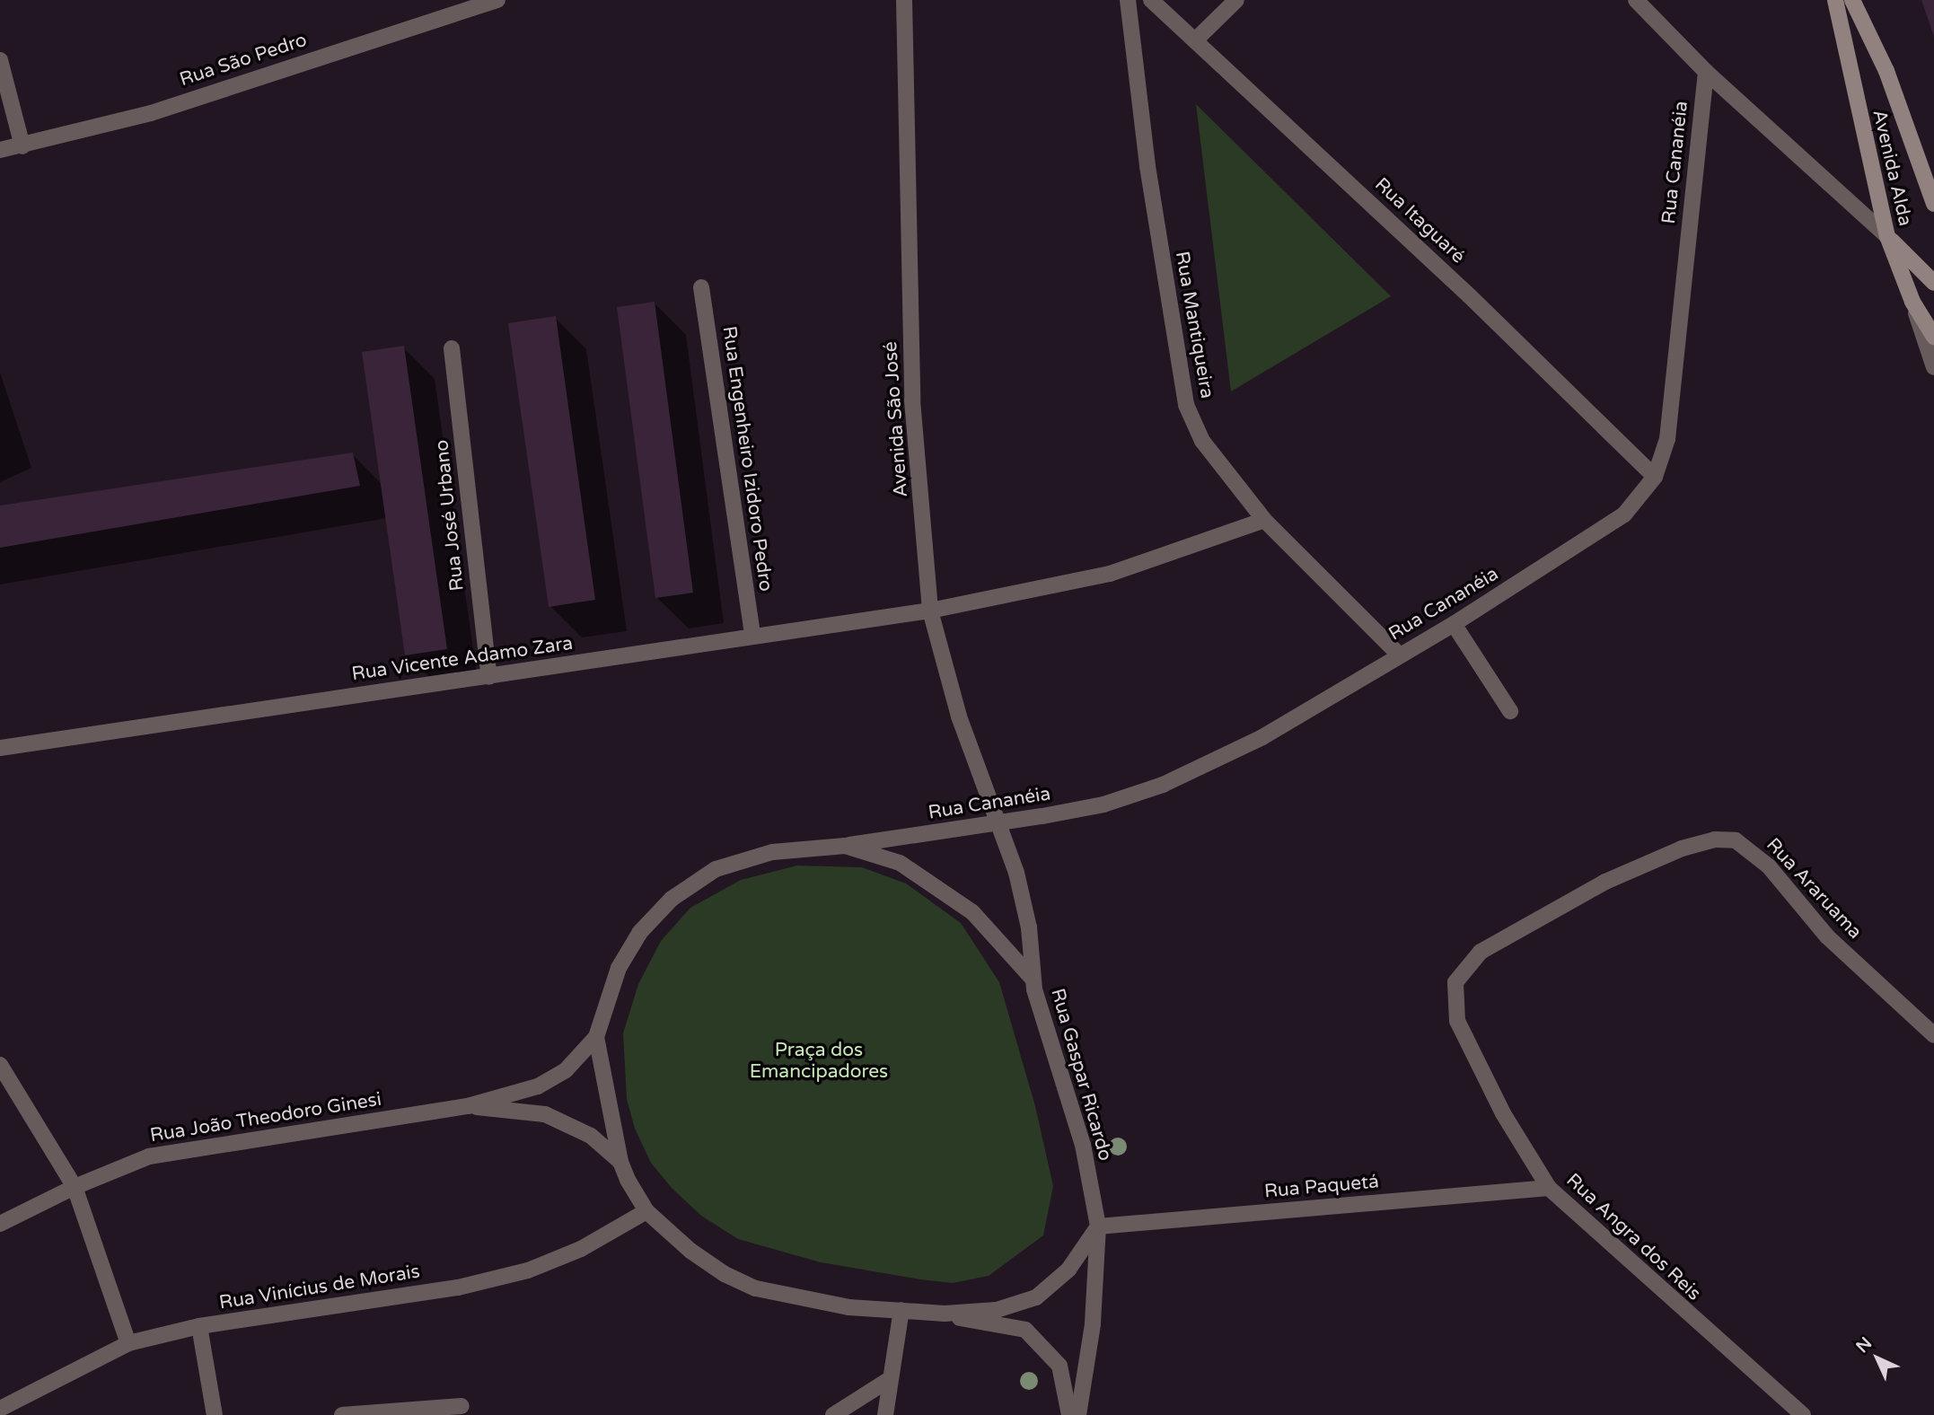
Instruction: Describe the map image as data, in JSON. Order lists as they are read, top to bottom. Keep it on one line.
{"streets":{"main road":["Avenida Alda"],"street":["Rua São Pedro","Rua Cananéia","Rua Itaguaré","Rua Mantiqueira","Avenida São José","Rua Engenheiro Izidoro Pedro","Rua José Urbano","Rua Vicente Adamo Zara","Rua Araruama","Rua Gaspar Ricardo","Rua João Theodoro Ginesi","Rua Paquetá","Rua Angra dos Reis","Rua Vinícius de Morais"]},"crossings":[["Rua Cananéia","Rua Itaguaré"],["Rua Cananéia","Rua Mantiqueira"],["Rua Cananéia","Avenida São José"],["Rua Cananéia","Rua Gaspar Ricardo"],["Rua Cananéia","Rua João Theodoro Ginesi"],["Rua Mantiqueira","Rua Vicente Adamo Zara"],["Avenida São José","Rua Vicente Adamo Zara"],["Avenida São José","Rua Gaspar Ricardo"],["Rua Engenheiro Izidoro Pedro","Rua Vicente Adamo Zara"],["Rua José Urbano","Rua Vicente Adamo Zara"],["Rua Araruama","Rua Angra dos Reis"],["Rua Gaspar Ricardo","Rua Paquetá"],["Rua Paquetá","Rua Angra dos Reis"]],"parks":["Praça dos Emancipadores"],"north":"top left"}
